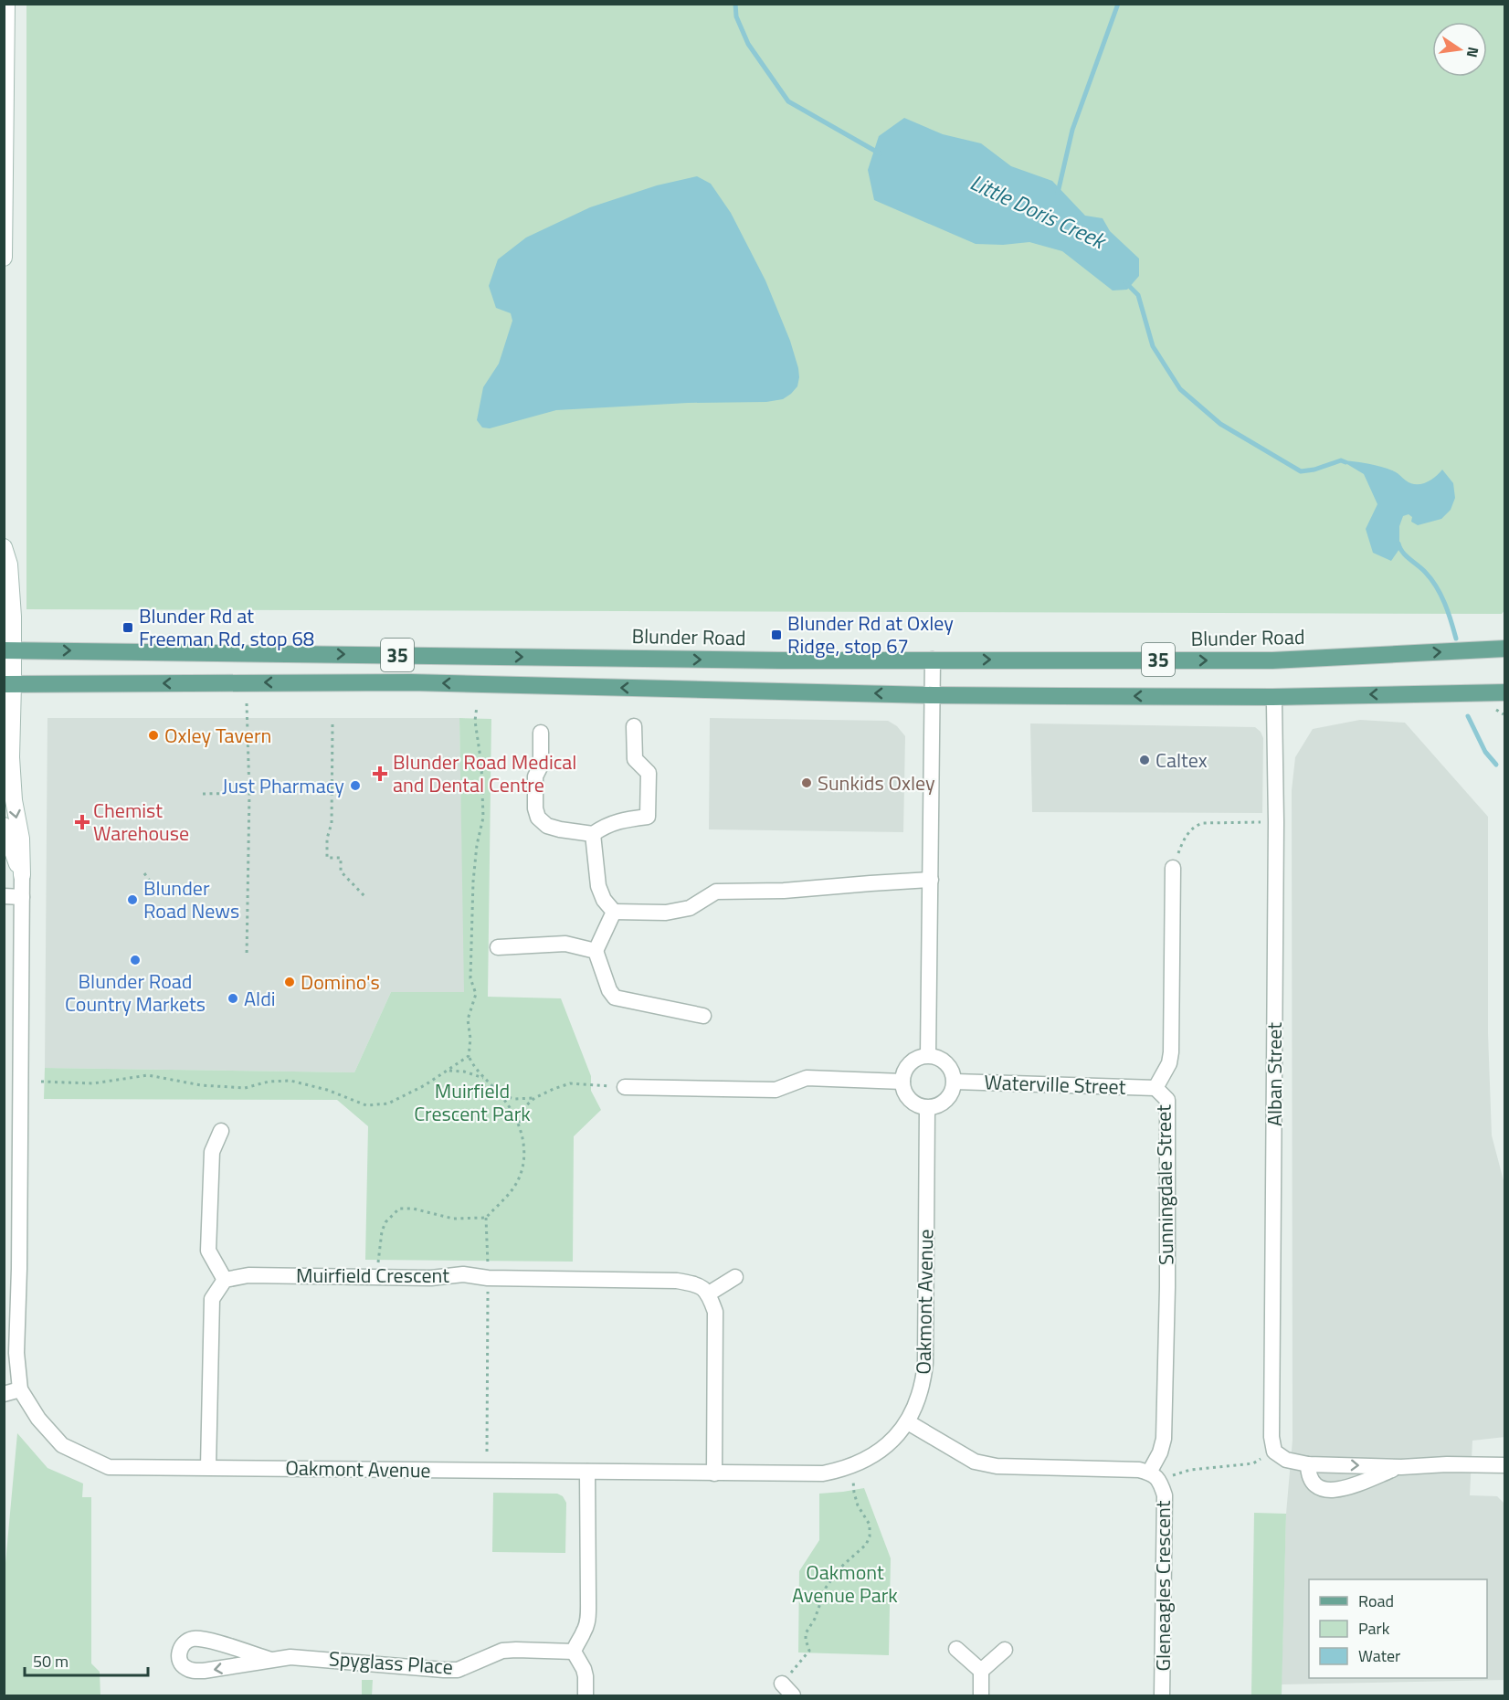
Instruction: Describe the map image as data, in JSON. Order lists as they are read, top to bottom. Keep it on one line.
{"streets":{"main road":["Blunder Road","35"],"street":["Alban Street","Waterville Street","Sunningdale Street","Muirfield Crescent","Oakmont Avenue","Gleneagles Crescent","Spyglass Place"]},"crossings":[["Blunder Road","Oakmont Avenue"],["35","Alban Street"],["35","Oakmont Avenue"],["Waterville Street","Sunningdale Street"],["Waterville Street","Oakmont Avenue"],["Sunningdale Street","Gleneagles Crescent"],["Oakmont Avenue","Gleneagles Crescent"]],"water":["Little Doris Creek"],"parks":["Muirfield Crescent Park","Oakmont Avenue Park"],"places":{"transit":["Blunder Rd at Freeman Rd, stop 68","Blunder Rd at Oxley Ridge, stop 67"],"other":["Oxley Tavern","Caltex","Sunkids Oxley","Just Pharmacy","Blunder Road News","Blunder Road Country Markets","Domino's","Aldi"],"health":["Blunder Road Medical and Dental Centre","Chemist Warehouse"]},"legend":["Road","Park","Water"],"scale_bar":"50 m","north":"right"}
